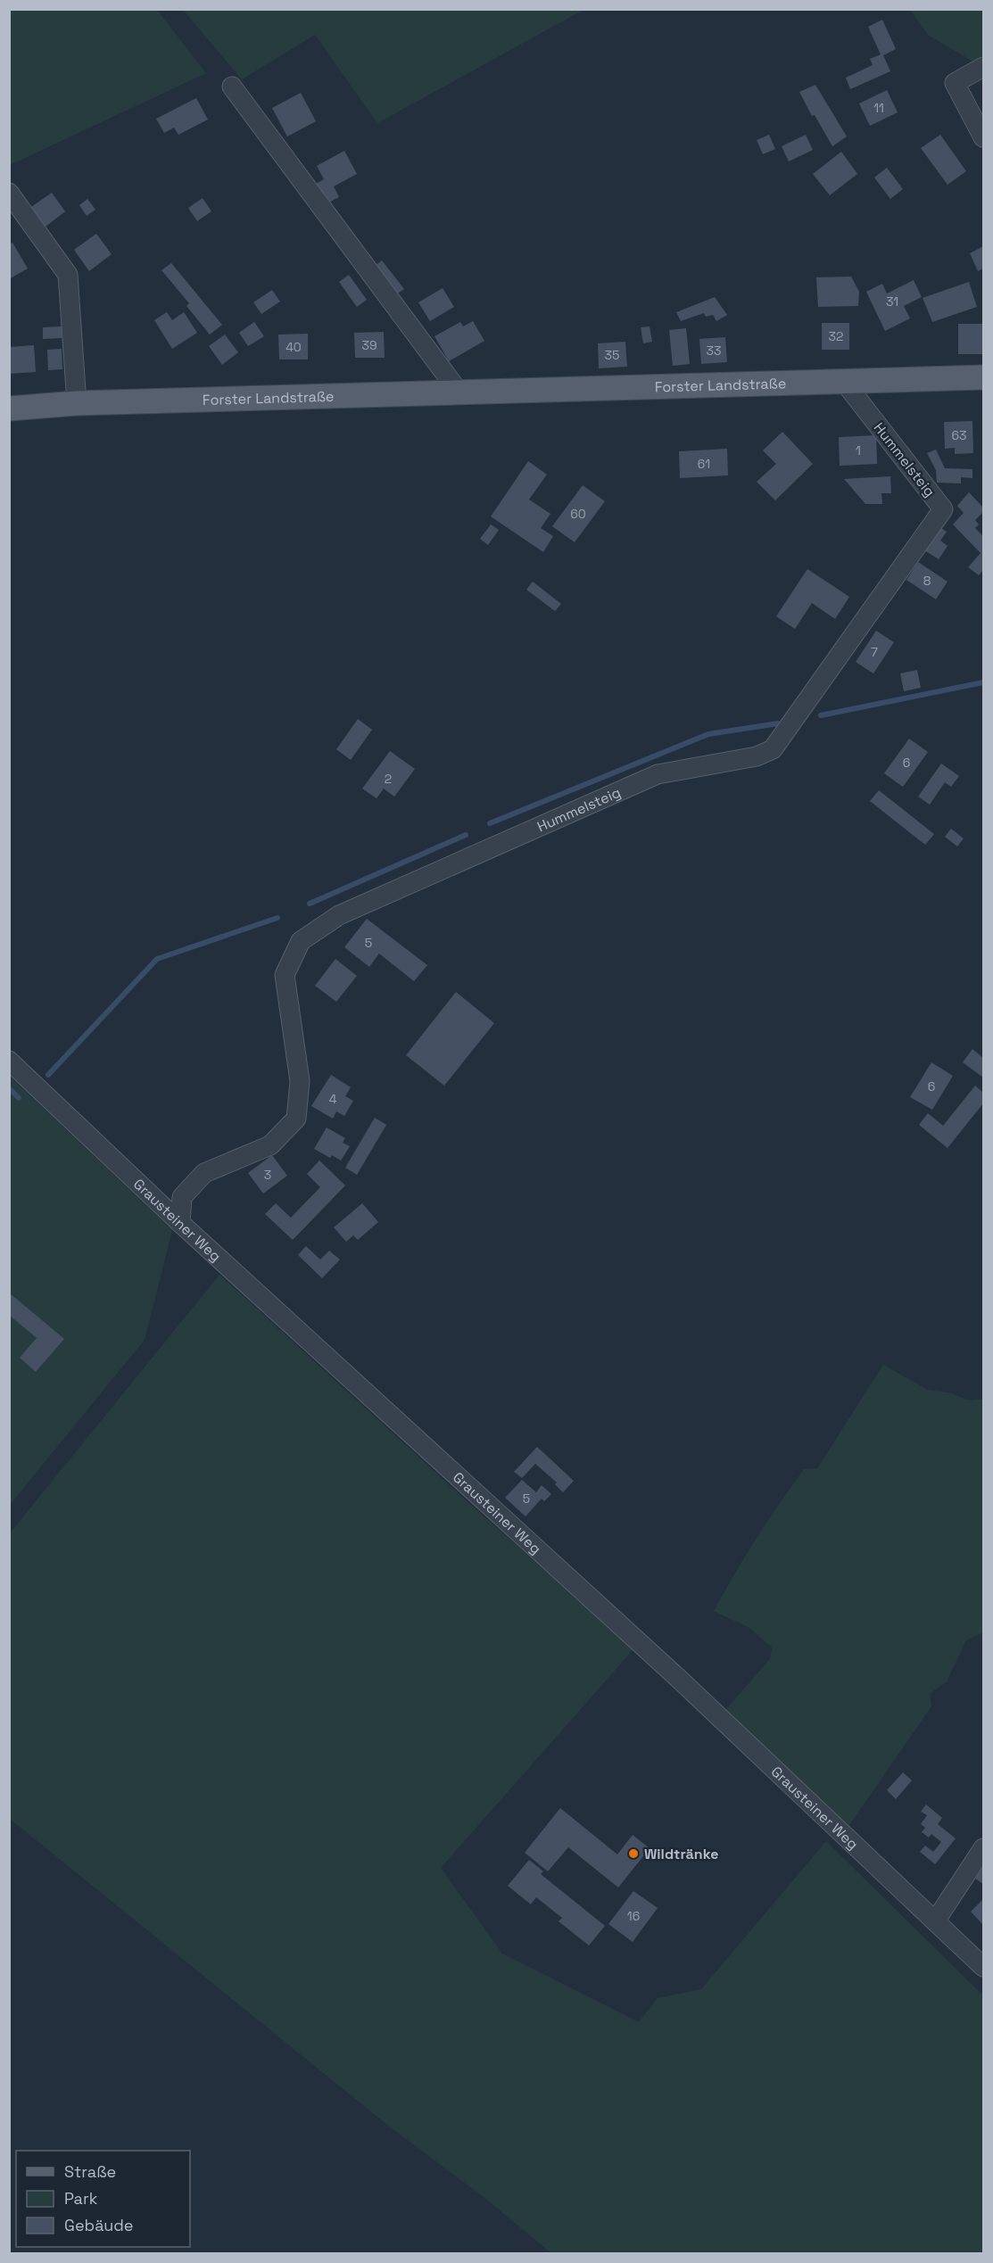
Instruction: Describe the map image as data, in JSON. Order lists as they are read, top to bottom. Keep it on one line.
{"streets":{"main road":["Forster Landstraße"],"street":["Hummelsteig","Grausteiner Weg"]},"crossings":[["Forster Landstraße","Hummelsteig"],["Hummelsteig","Grausteiner Weg"]],"places":["Wildtränke"],"house_numbers":["11","31","32","39","40","33","35","63","1","61","60","8","7","6","2","5","6","4","3","5","16"],"legend":["Straße","Park","Gebäude"]}
